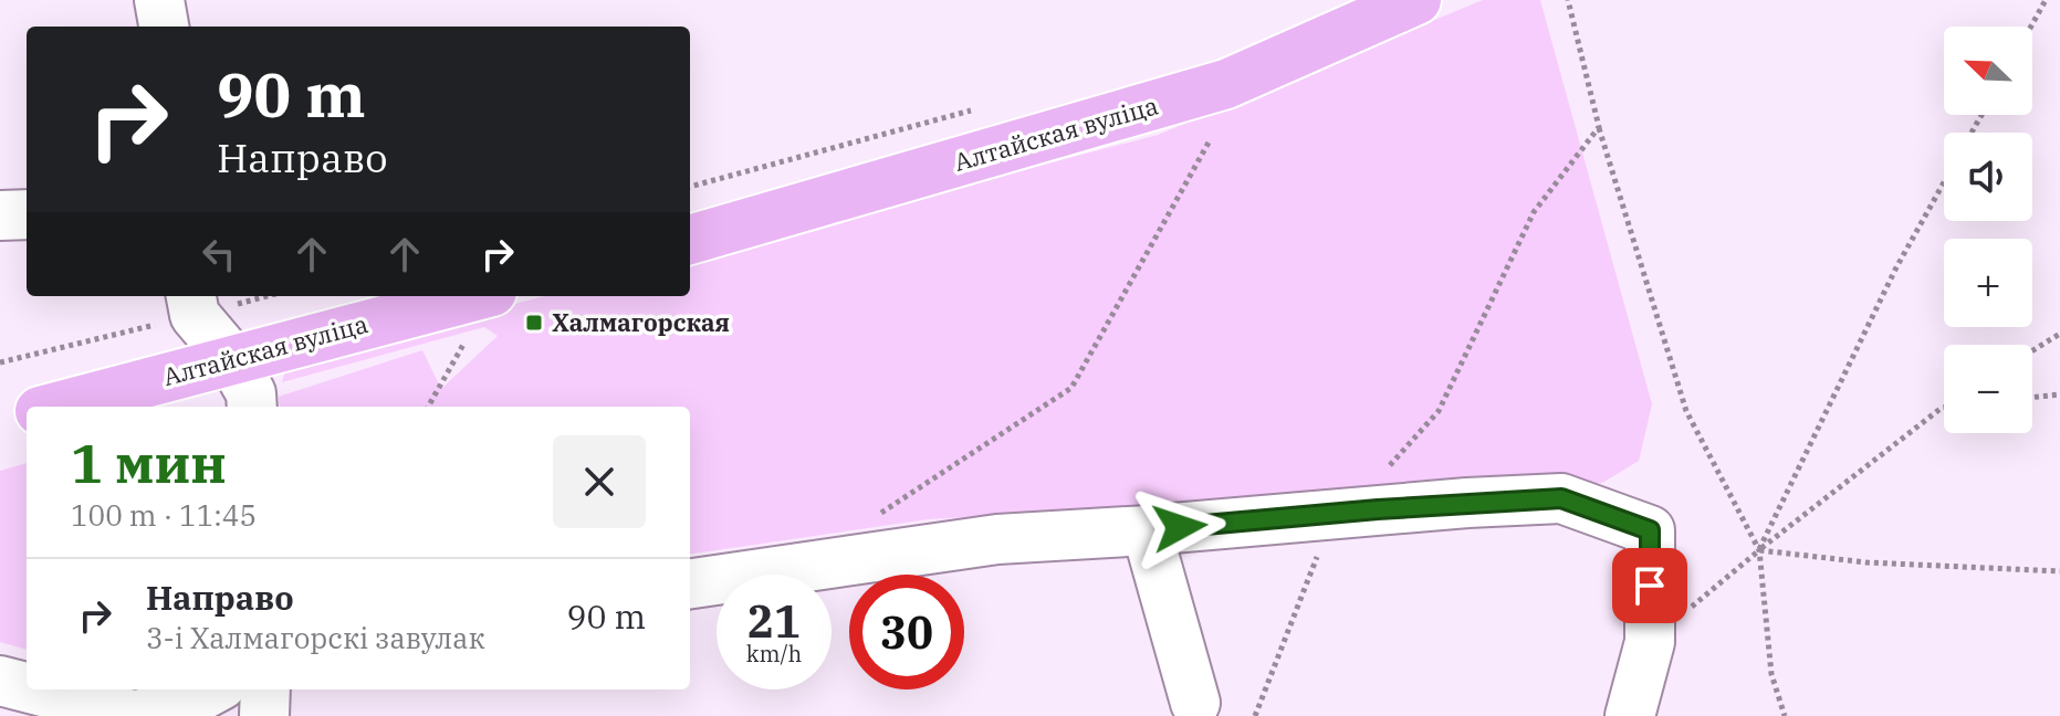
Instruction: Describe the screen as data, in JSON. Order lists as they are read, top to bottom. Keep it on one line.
{"streets":{"main road":["Алтайская вуліца"]},"places":{"transit":["Халмагорская"]},"north":"top left","page":{"map_buttons":["+","−"],"turn":["90 m","Направо"],"heading":["1 мин","100 m · 11:45"],"list":[{"name":"Направо","note":"3-і Халмагорскі завулак","value":"90 m"}],"speed":"21 km/h","limit":"30"}}
